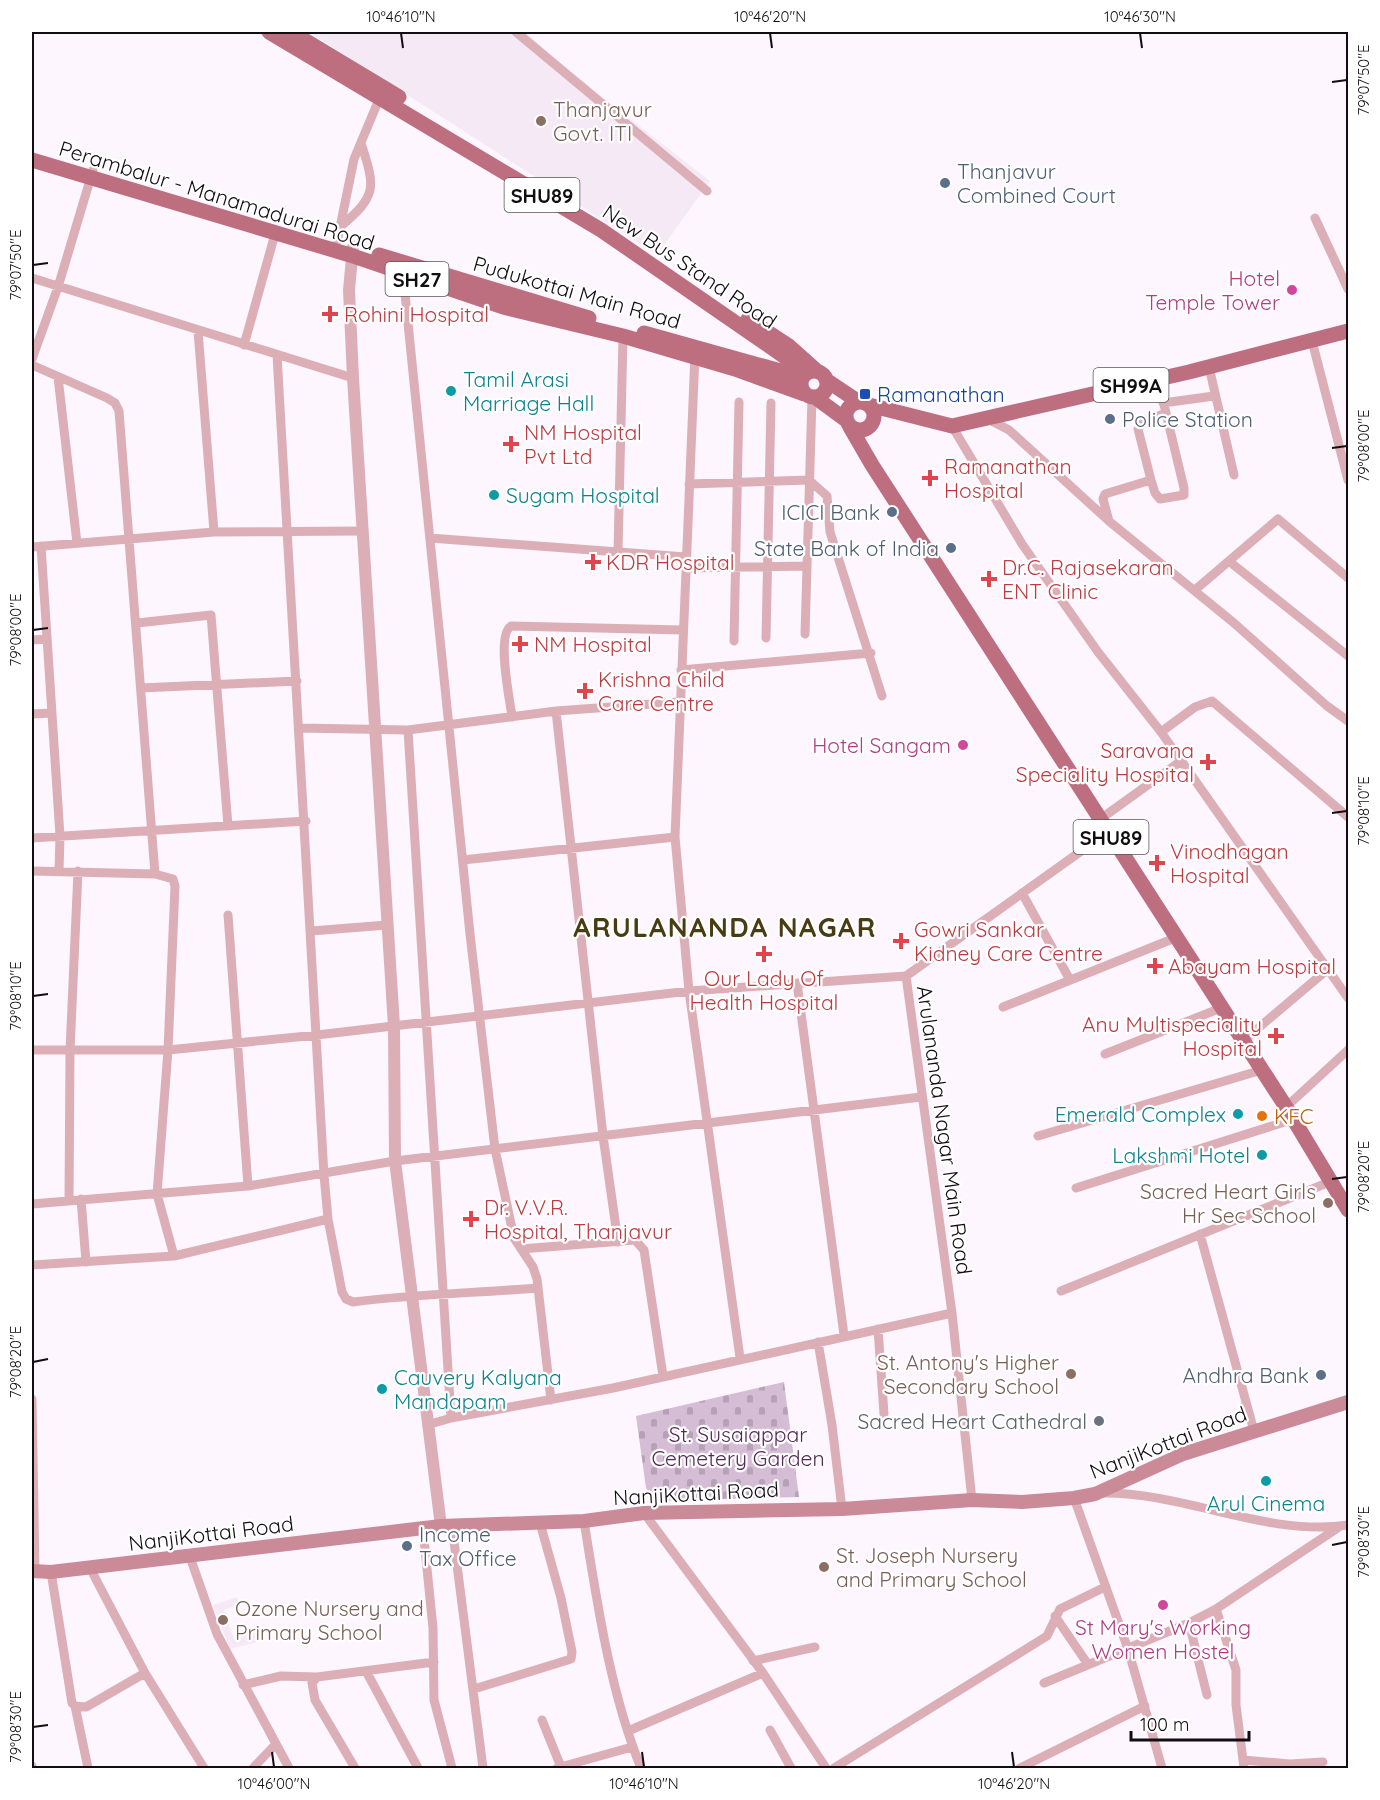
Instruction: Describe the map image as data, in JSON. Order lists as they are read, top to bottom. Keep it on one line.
{"streets":{"main road":["Perambalur - Manamadurai Road","SHU89","New Bus Stand Road","SH27","Pudukottai Main Road","SH99A","NanjiKottai Road"],"street":["Arulananda Nagar Main Road"]},"crossings":[["Perambalur - Manamadurai Road","SHU89"],["Perambalur - Manamadurai Road","New Bus Stand Road"],["Perambalur - Manamadurai Road","Pudukottai Main Road"],["SHU89","New Bus Stand Road"],["SHU89","Pudukottai Main Road"],["SHU89","SH99A"],["SHU89","Arulananda Nagar Main Road"],["New Bus Stand Road","Pudukottai Main Road"],["Arulananda Nagar Main Road","NanjiKottai Road"]],"districts":["ARULANANDA NAGAR"],"parks":["St. Susaiappar Cemetery Garden"],"places":{"other":["Thanjavur Govt. ITI","Thanjavur Combined Court","Hotel Temple Tower","Tamil Arasi Marriage Hall","Police Station","Sugam Hospital","ICICI Bank","State Bank of India","Hotel Sangam","Emerald Complex","KFC","Lakshmi Hotel","Sacred Heart Girls Hr Sec School","St. Antony's Higher Secondary School","Andhra Bank","Cauvery Kalyana Mandapam","Sacred Heart Cathedral","Arul Cinema","Income Tax Office","St. Joseph Nursery and Primary School","St Mary's Working Women Hostel","Ozone Nursery and Primary School"],"health":["Rohini Hospital","NM Hospital Pvt Ltd","Ramanathan Hospital","KDR Hospital","Dr.C. Rajasekaran ENT Clinic","NM Hospital","Krishna Child Care Centre","Saravana Speciality Hospital","Vinodhagan Hospital","Gowri Sankar Kidney Care Centre","Our Lady Of Health Hospital","Abayam Hospital","Anu Multispeciality Hospital","Dr. V.V.R. Hospital, Thanjavur"],"transit":["Ramanathan"]},"scale_bar":"100 m","coordinates":["10°46'10\"N","10°46'20\"N","10°46'30\"N","79°07'50\"E","79°08'00\"E","79°08'10\"E","79°08'20\"E","79°08'30\"E","10°46'00\"N"]}
